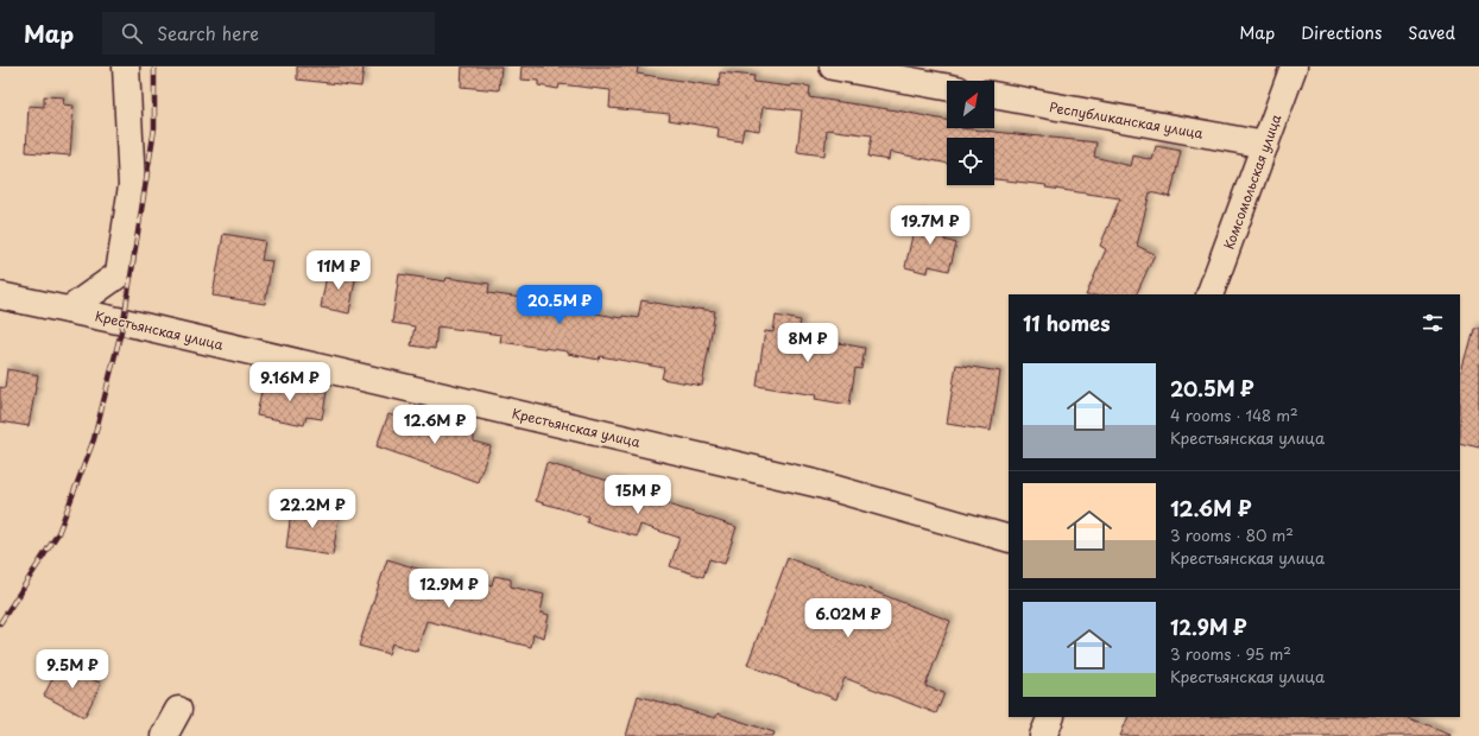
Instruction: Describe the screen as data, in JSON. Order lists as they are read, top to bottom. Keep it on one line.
{"streets":{"street":["Республиканская улица","Комсомольская улица","Крестьянская улица"]},"crossings":[["Республиканская улица","Комсомольская улица"]],"north":"top right","page":{"header":"Map","search":"Search here","nav":["Map","Directions","Saved"],"price":["19.7M ₽","11M ₽","20.5M ₽","8M ₽","9.16M ₽","12.6M ₽","15M ₽","22.2M ₽","12.9M ₽","6.02M ₽","9.5M ₽"],"heading":"11 homes","list":[{"name":"20.5M ₽","note":"4 rooms · 148 m² · Крестьянская улица"},{"name":"12.6M ₽","note":"3 rooms · 80 m² · Крестьянская улица"},{"name":"12.9M ₽","note":"3 rooms · 95 m² · Крестьянская улица"}]}}
